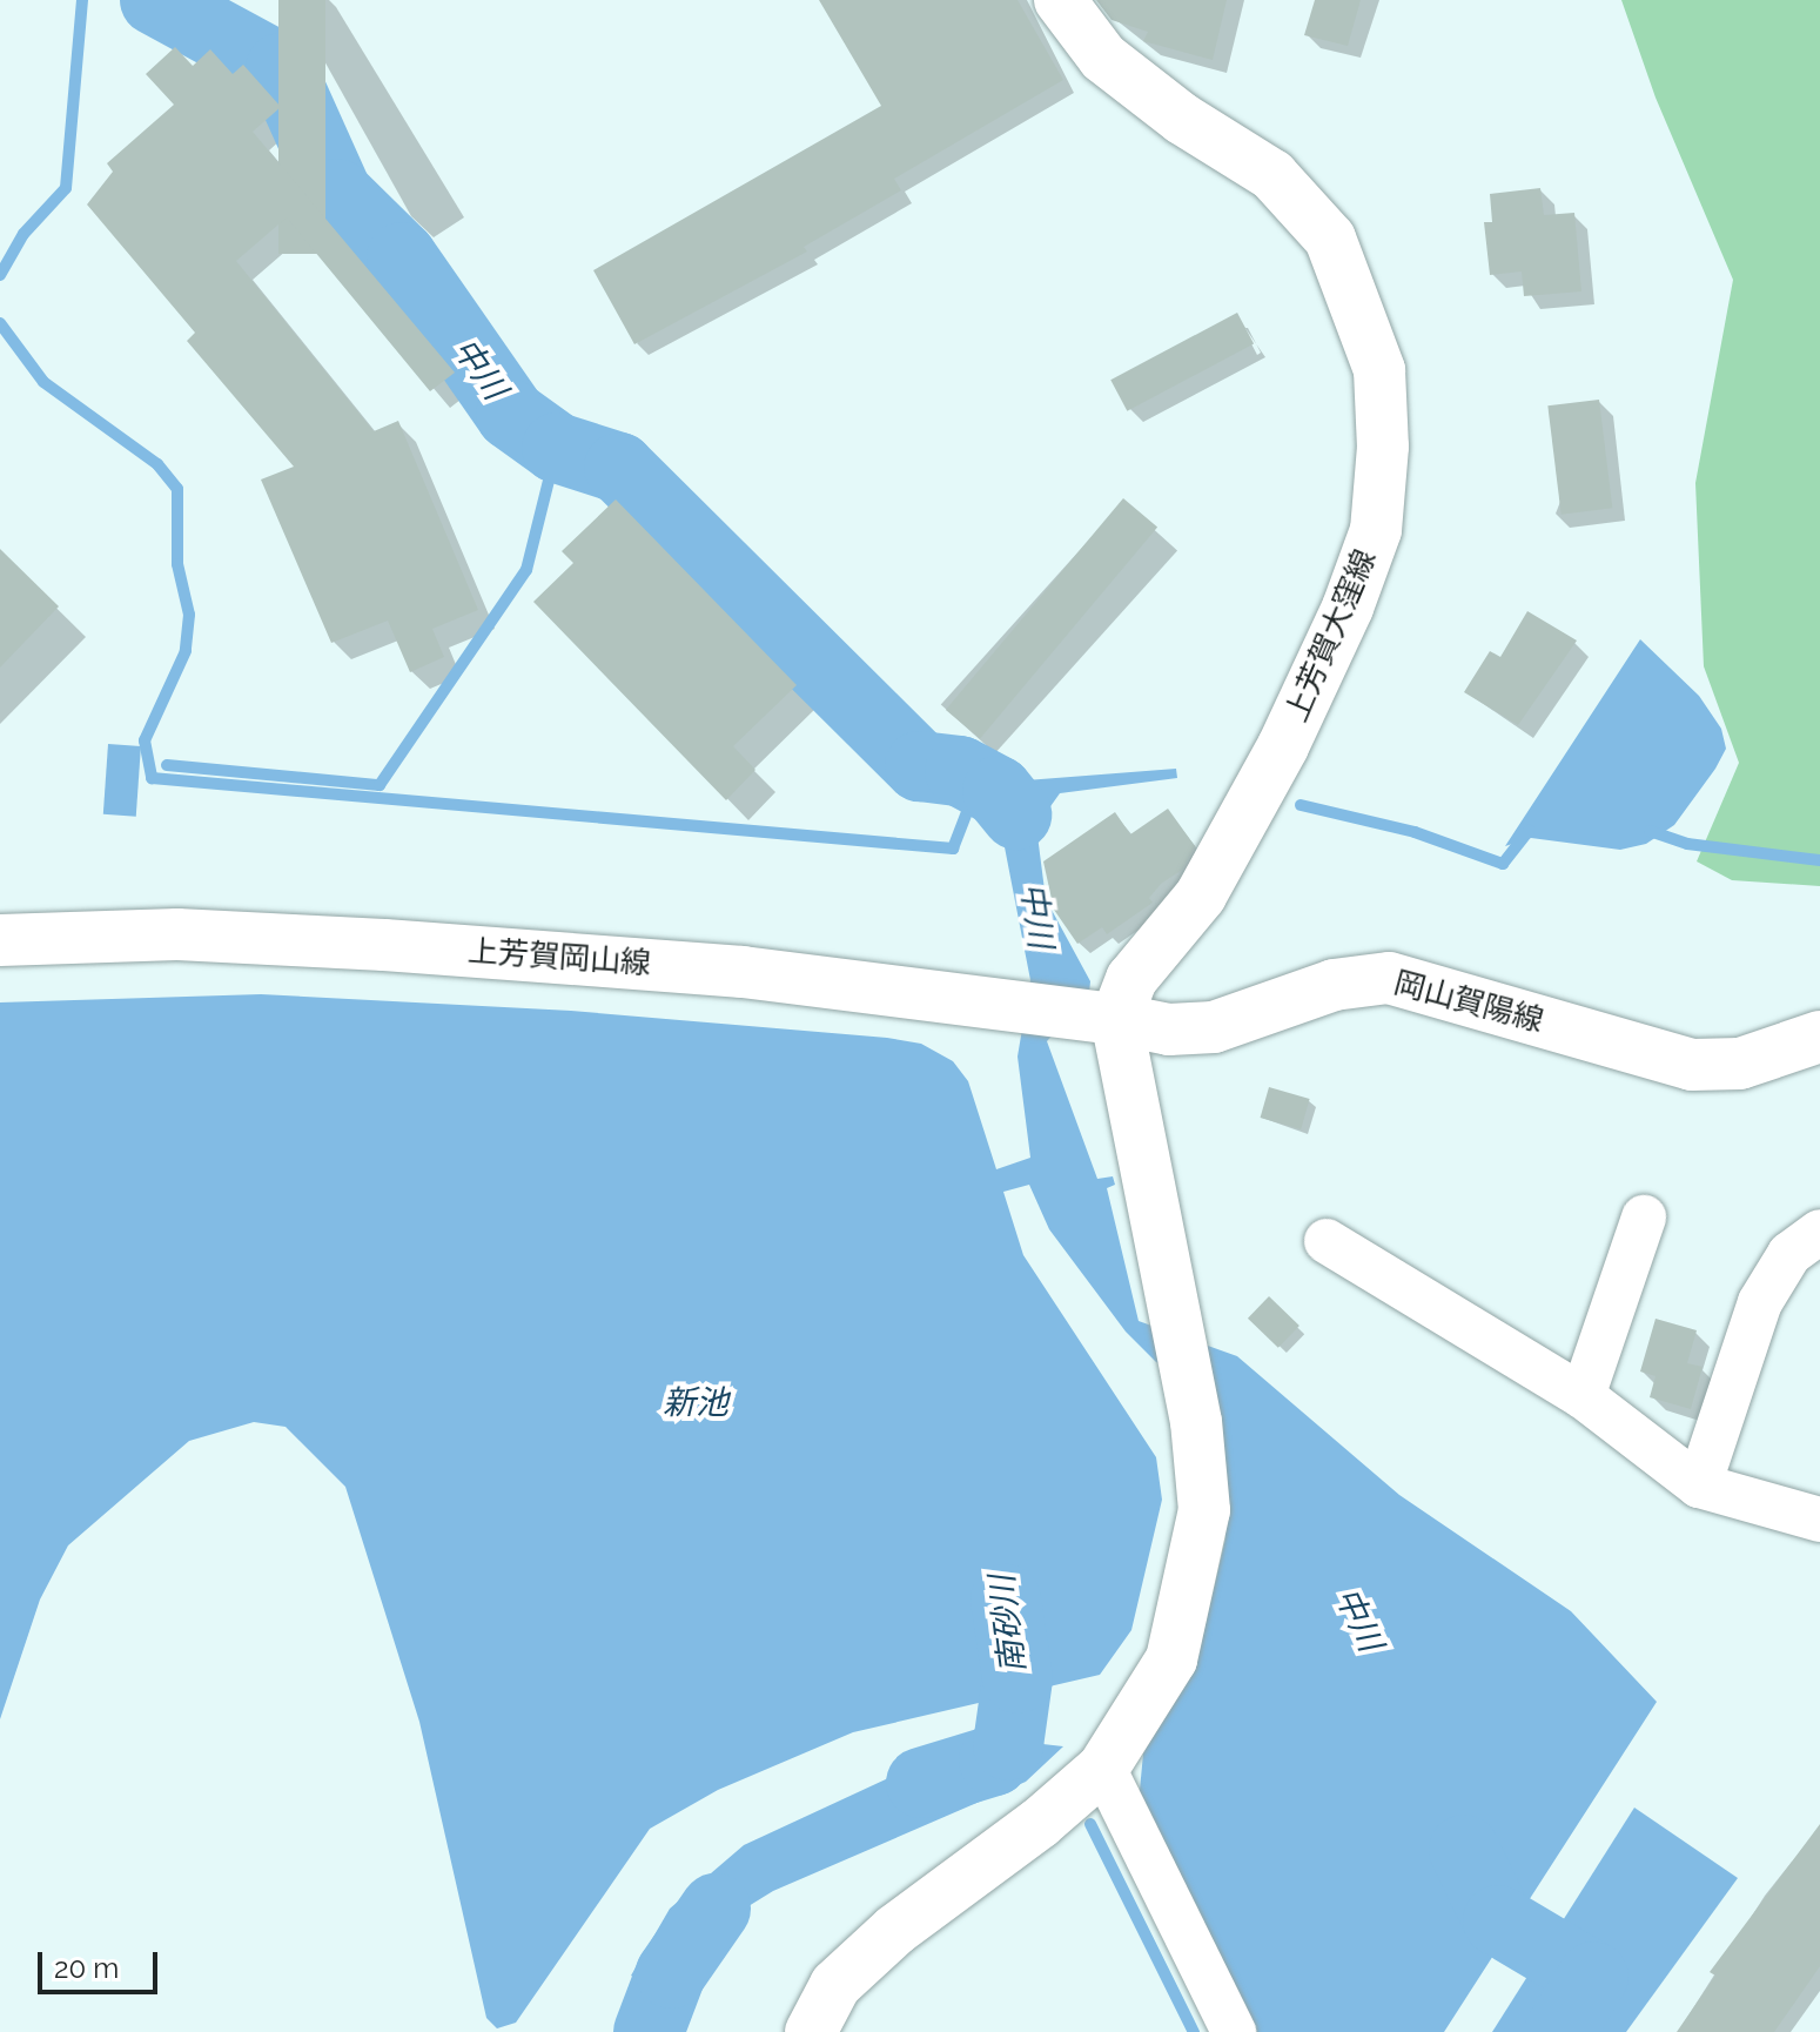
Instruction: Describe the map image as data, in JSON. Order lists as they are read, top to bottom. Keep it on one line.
{"streets":{"main road":["上芳賀大窪線","上芳賀岡山線","岡山賀陽線"]},"crossings":[["上芳賀大窪線","上芳賀岡山線"],["上芳賀大窪線","岡山賀陽線"],["上芳賀岡山線","岡山賀陽線"]],"water":["中川","新池","南砂川"],"scale_bar":"20 m"}
